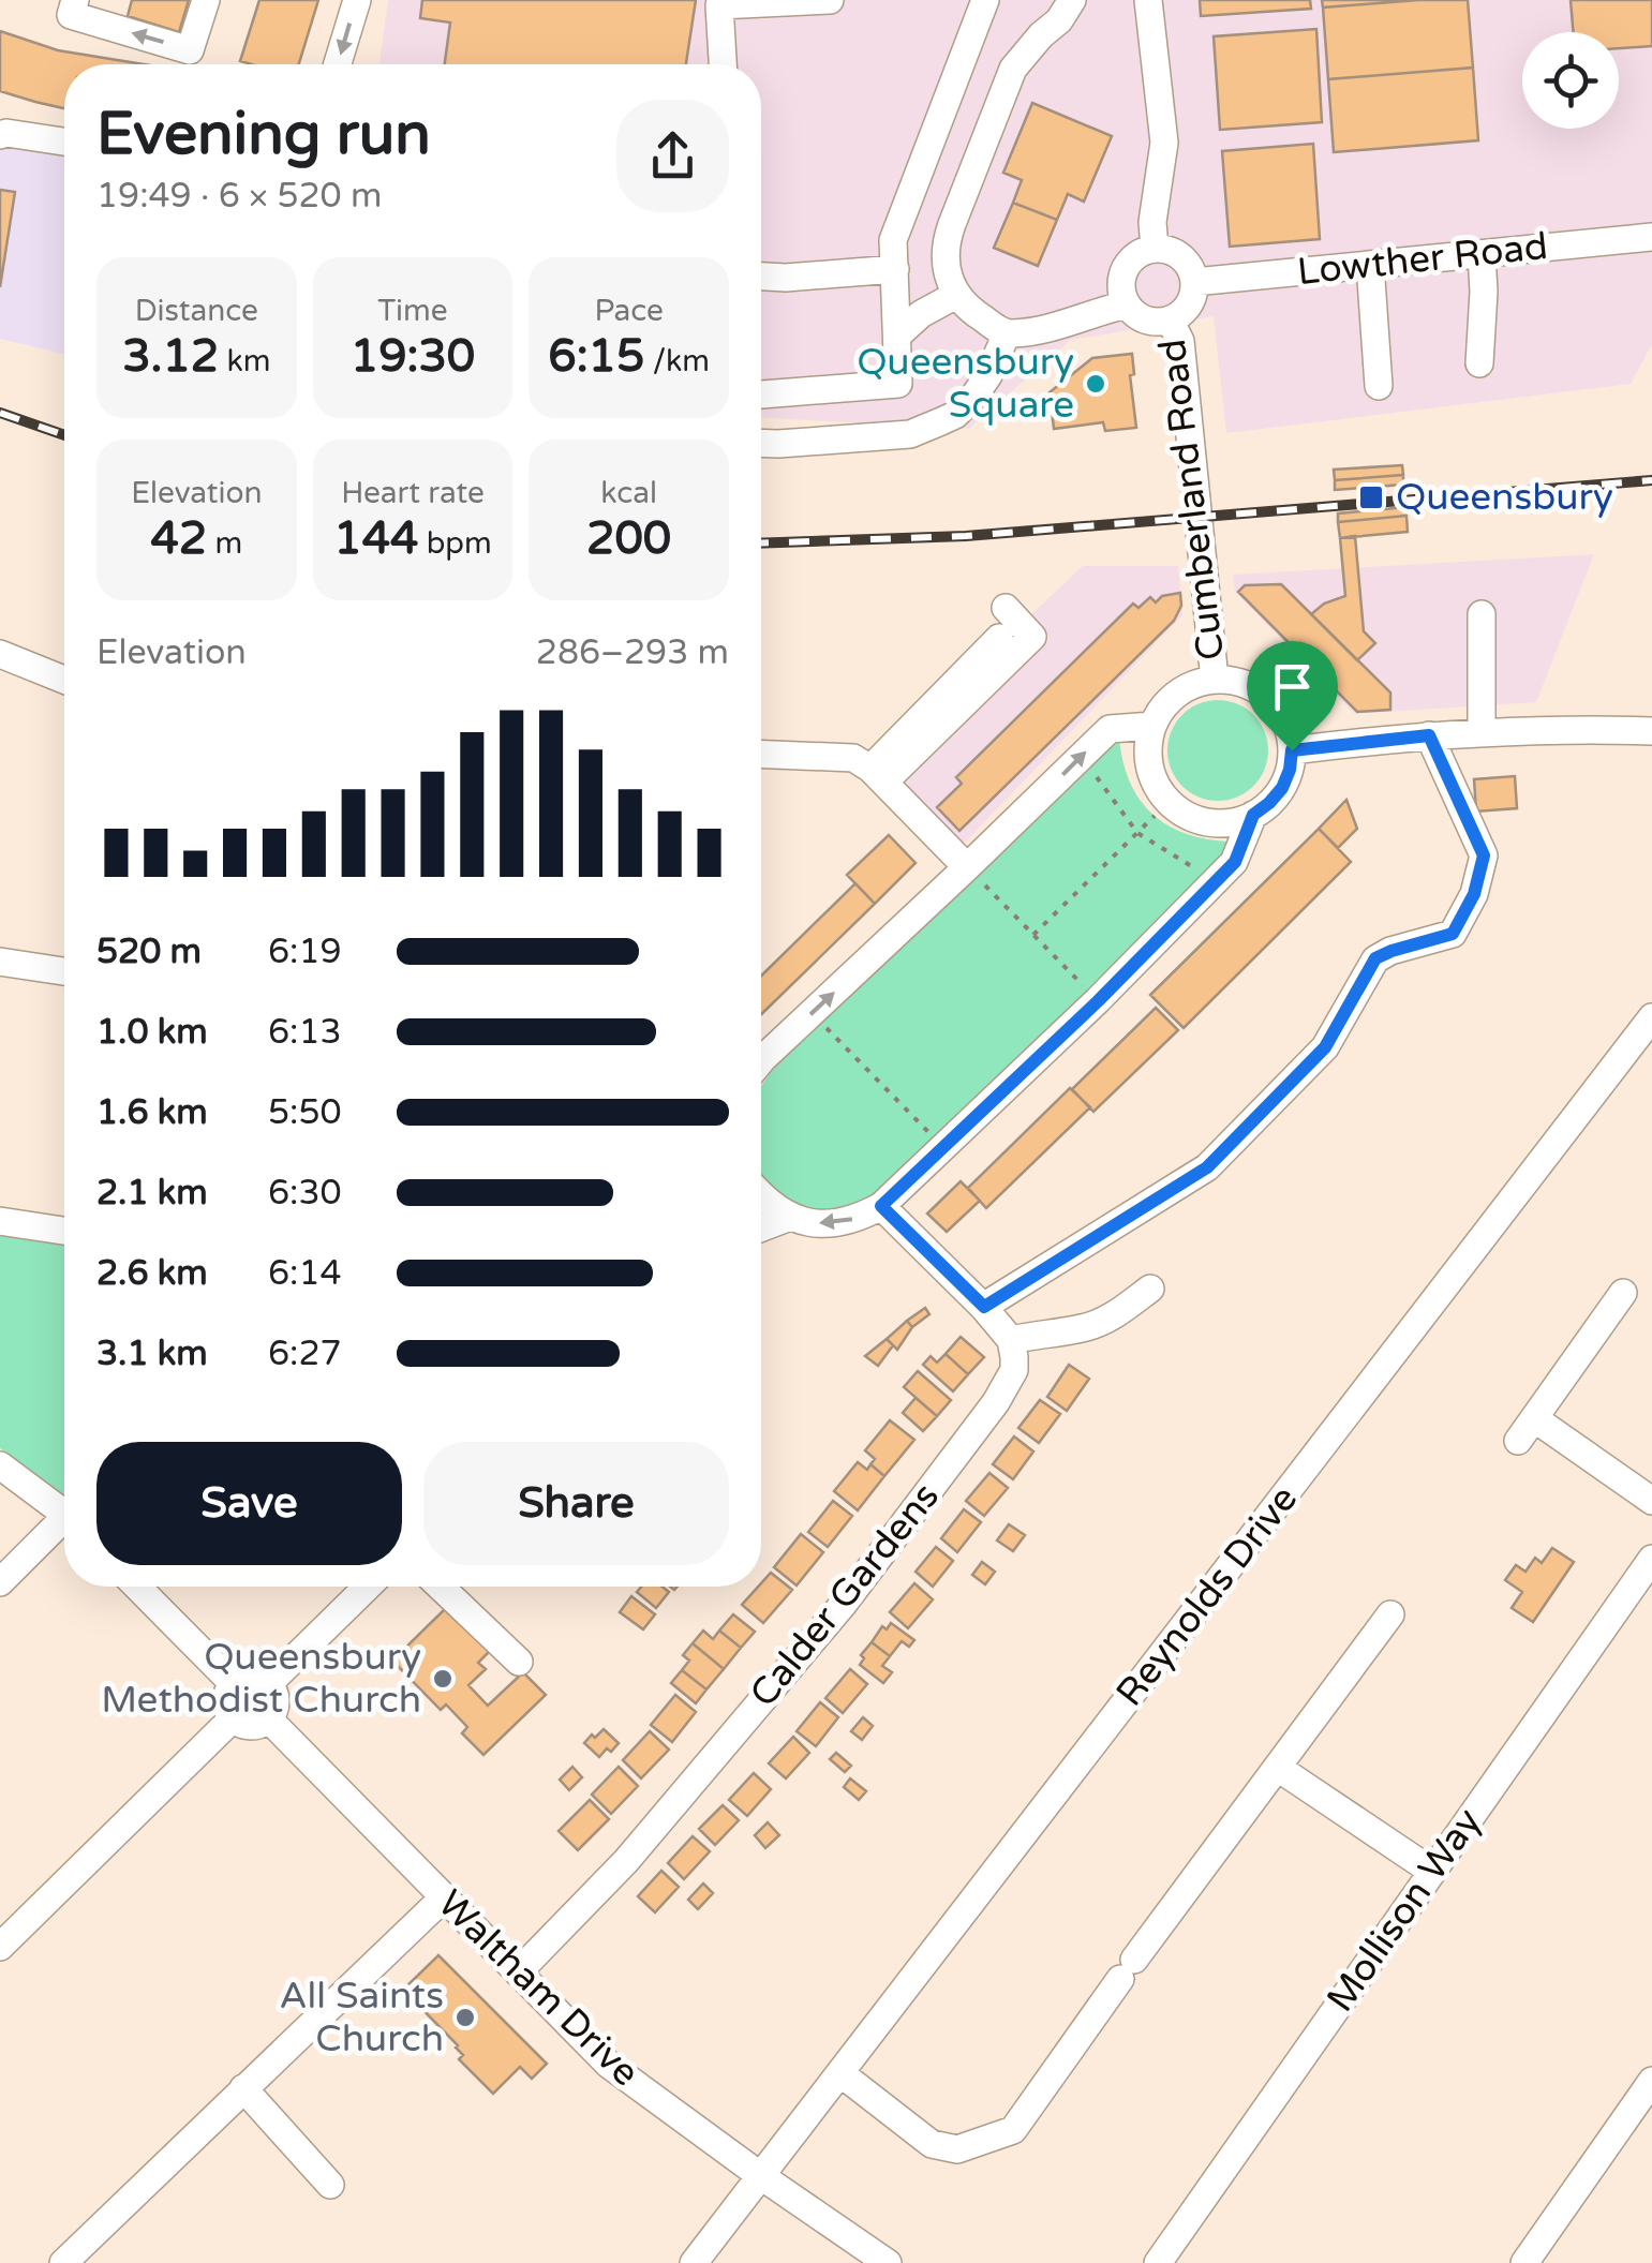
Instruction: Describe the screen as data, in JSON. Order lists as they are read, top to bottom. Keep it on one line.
{"streets":{"street":["Lowther Road","Cumberland Road","Calder Gardens","Reynolds Drive","Mollison Way","Waltham Drive"]},"crossings":[["Lowther Road","Cumberland Road"],["Calder Gardens","Waltham Drive"],["Reynolds Drive","Waltham Drive"]],"places":{"other":["Queensbury Square","Queensbury Methodist Church","All Saints Church"],"transit":["Queensbury"]},"page":{"heading":["Evening run","19:49 · 6 × 520 m"],"stats":[["Distance","3.12 km"],["Time","19:30"],["Pace","6:15 /km"],["Elevation","42 m"],["Heart rate","144 bpm"],["kcal","200"]],"chart":["Elevation","286–293 m"],"list":[{"name":"520 m","note":"6:19"},{"name":"1.0 km","note":"6:13"},{"name":"1.6 km","note":"5:50"},{"name":"2.1 km","note":"6:30"},{"name":"2.6 km","note":"6:14"},{"name":"3.1 km","note":"6:27"}],"buttons":["Save","Share"]}}
